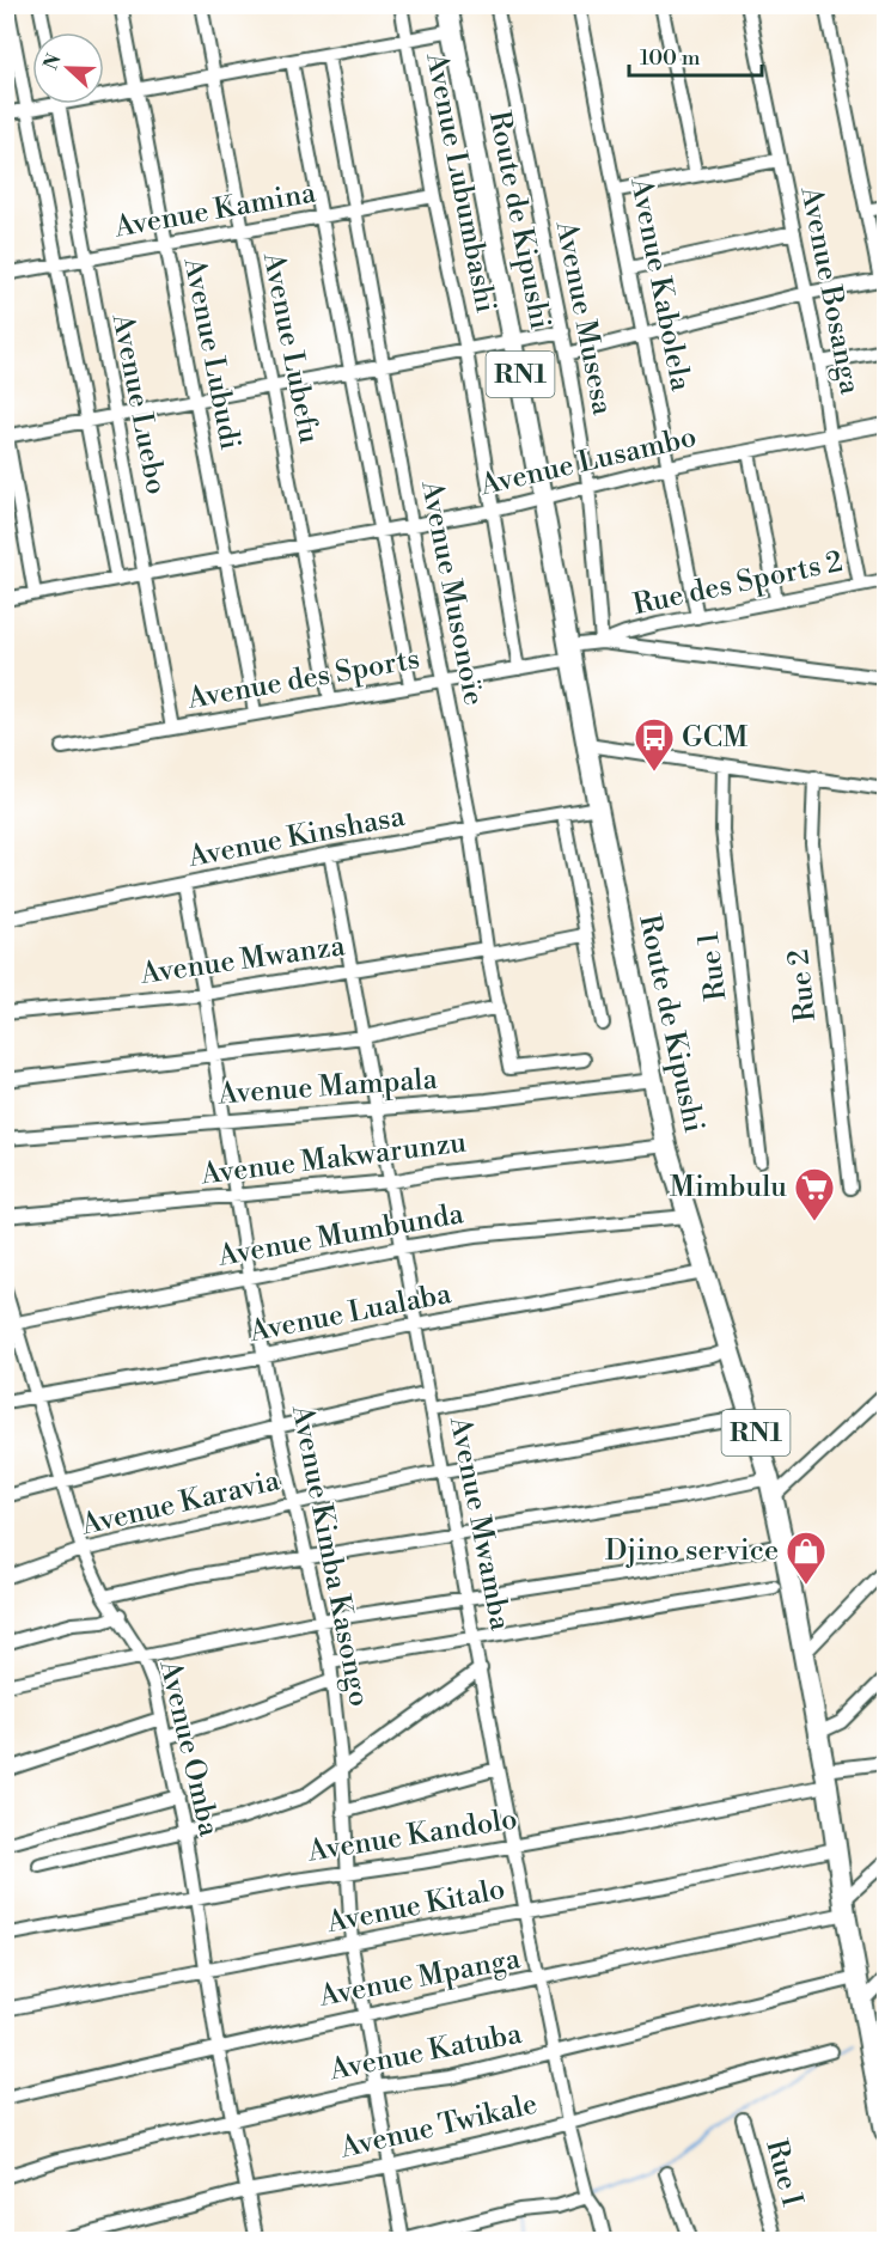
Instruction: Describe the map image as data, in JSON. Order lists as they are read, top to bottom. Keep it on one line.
{"streets":{"highway":["Route de Kipushi","RN1"],"street":["Avenue Lubumbashi","Avenue Kamina","Avenue Kabolela","Avenue Bosanga","Avenue Musesa","Avenue Lubefu","Avenue Lubudi","Avenue Luebo","Avenue Lusambo","Rue des Sports 2","Avenue Musonoïe","Avenue des Sports","Avenue Kinshasa","Avenue Mwanza","Rue 1","Rue 2","Avenue Mampala","Avenue Makwarunzu","Avenue Mumbunda","Avenue Lualaba","Avenue Karavia","Avenue Mwamba","Avenue Kimba Kasongo","Avenue Omba","Avenue Kandolo","Avenue Kitalo","Avenue Mpanga","Avenue Katuba","Avenue Twikale","Rue I"]},"crossings":[["Avenue Lubumbashi","Avenue Kamina"],["Avenue Lubumbashi","Avenue Lusambo"],["Avenue Lubumbashi","Avenue des Sports"],["Avenue Kamina","Avenue Lubefu"],["Avenue Kamina","Avenue Lubudi"],["Avenue Kamina","Avenue Luebo"],["Avenue Kamina","Avenue Musonoïe"],["Route de Kipushi","Avenue Lusambo"],["Route de Kipushi","Avenue des Sports"],["Route de Kipushi","Avenue Kinshasa"],["Route de Kipushi","Avenue Mampala"],["Route de Kipushi","Avenue Makwarunzu"],["Route de Kipushi","Avenue Mumbunda"],["Route de Kipushi","Avenue Lualaba"],["Route de Kipushi","Avenue Karavia"],["Route de Kipushi","Avenue Kandolo"],["Route de Kipushi","Avenue Kitalo"],["Route de Kipushi","Avenue Mpanga"],["Route de Kipushi","Avenue Katuba"],["Avenue Kabolela","Avenue Lusambo"],["Avenue Kabolela","Rue des Sports 2"],["Avenue Bosanga","Avenue Lusambo"],["Avenue Bosanga","Rue des Sports 2"],["Avenue Musesa","Avenue Lusambo"],["Avenue Musesa","Rue des Sports 2"],["Avenue Musesa","Avenue des Sports"],["Avenue Lubefu","Avenue Lusambo"],["Avenue Lubefu","Avenue des Sports"],["Avenue Lubudi","Avenue Lusambo"],["Avenue Lubudi","Avenue des Sports"],["Avenue Luebo","Avenue Lusambo"],["Avenue Luebo","Avenue des Sports"],["Avenue Lusambo","Avenue Musonoïe"],["Rue des Sports 2","Avenue des Sports"],["Avenue Musonoïe","Avenue des Sports"],["Avenue Musonoïe","Avenue Kinshasa"],["Avenue Musonoïe","Avenue Mwanza"],["Avenue Kinshasa","Avenue Mwamba"],["Avenue Kinshasa","Avenue Kimba Kasongo"],["Avenue Mwanza","Avenue Mwamba"],["Avenue Mwanza","Avenue Kimba Kasongo"],["Avenue Mampala","Avenue Mwamba"],["Avenue Mampala","Avenue Kimba Kasongo"],["Avenue Makwarunzu","Avenue Mwamba"],["Avenue Makwarunzu","Avenue Kimba Kasongo"],["Avenue Mumbunda","Avenue Mwamba"],["Avenue Mumbunda","Avenue Kimba Kasongo"],["Avenue Mumbunda","Avenue Omba"],["Avenue Lualaba","Avenue Mwamba"],["Avenue Lualaba","Avenue Kimba Kasongo"],["Avenue Lualaba","Avenue Omba"],["Avenue Karavia","Avenue Mwamba"],["Avenue Karavia","Avenue Kimba Kasongo"],["Avenue Karavia","Avenue Omba"],["Avenue Mwamba","Avenue Kandolo"],["Avenue Mwamba","Avenue Kitalo"],["Avenue Mwamba","Avenue Mpanga"],["Avenue Mwamba","Avenue Katuba"],["Avenue Mwamba","Avenue Twikale"],["Avenue Kimba Kasongo","Avenue Kandolo"],["Avenue Kimba Kasongo","Avenue Kitalo"],["Avenue Kimba Kasongo","Avenue Mpanga"],["Avenue Kimba Kasongo","Avenue Katuba"],["Avenue Kimba Kasongo","Avenue Twikale"],["Avenue Omba","Avenue Kandolo"],["Avenue Omba","Avenue Kitalo"],["Avenue Omba","Avenue Mpanga"],["Avenue Omba","Avenue Katuba"],["Avenue Omba","Avenue Twikale"]],"places":{"bus stop":["GCM"],"supermarket":["Mimbulu"],"shop":["Djino service"]},"scale_bar":"100 m","north":"left"}
